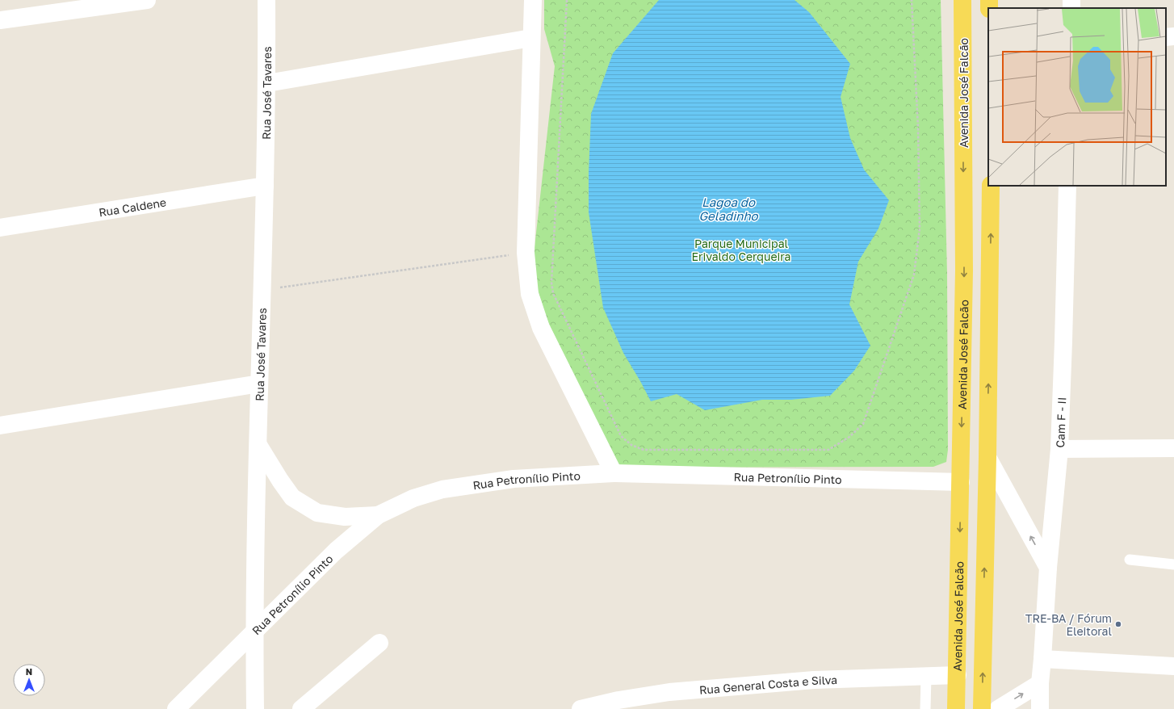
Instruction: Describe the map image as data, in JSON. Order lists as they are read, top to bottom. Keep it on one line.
{"streets":{"main road":["Avenida José Falcão"],"street":["Rua José Tavares","Rua Caldene","Cam F - II","Rua Petronílio Pinto","Rua General Costa e Silva"]},"crossings":[["Rua José Tavares","Rua Caldene"],["Rua José Tavares","Rua Petronílio Pinto"],["Avenida José Falcão","Rua Petronílio Pinto"],["Avenida José Falcão","Rua General Costa e Silva"]],"water":["Lagoa do Geladinho"],"parks":["Parque Municipal Erivaldo Cerqueira"],"places":["TRE-BA / Fórum Eleitoral"],"north":"top"}
